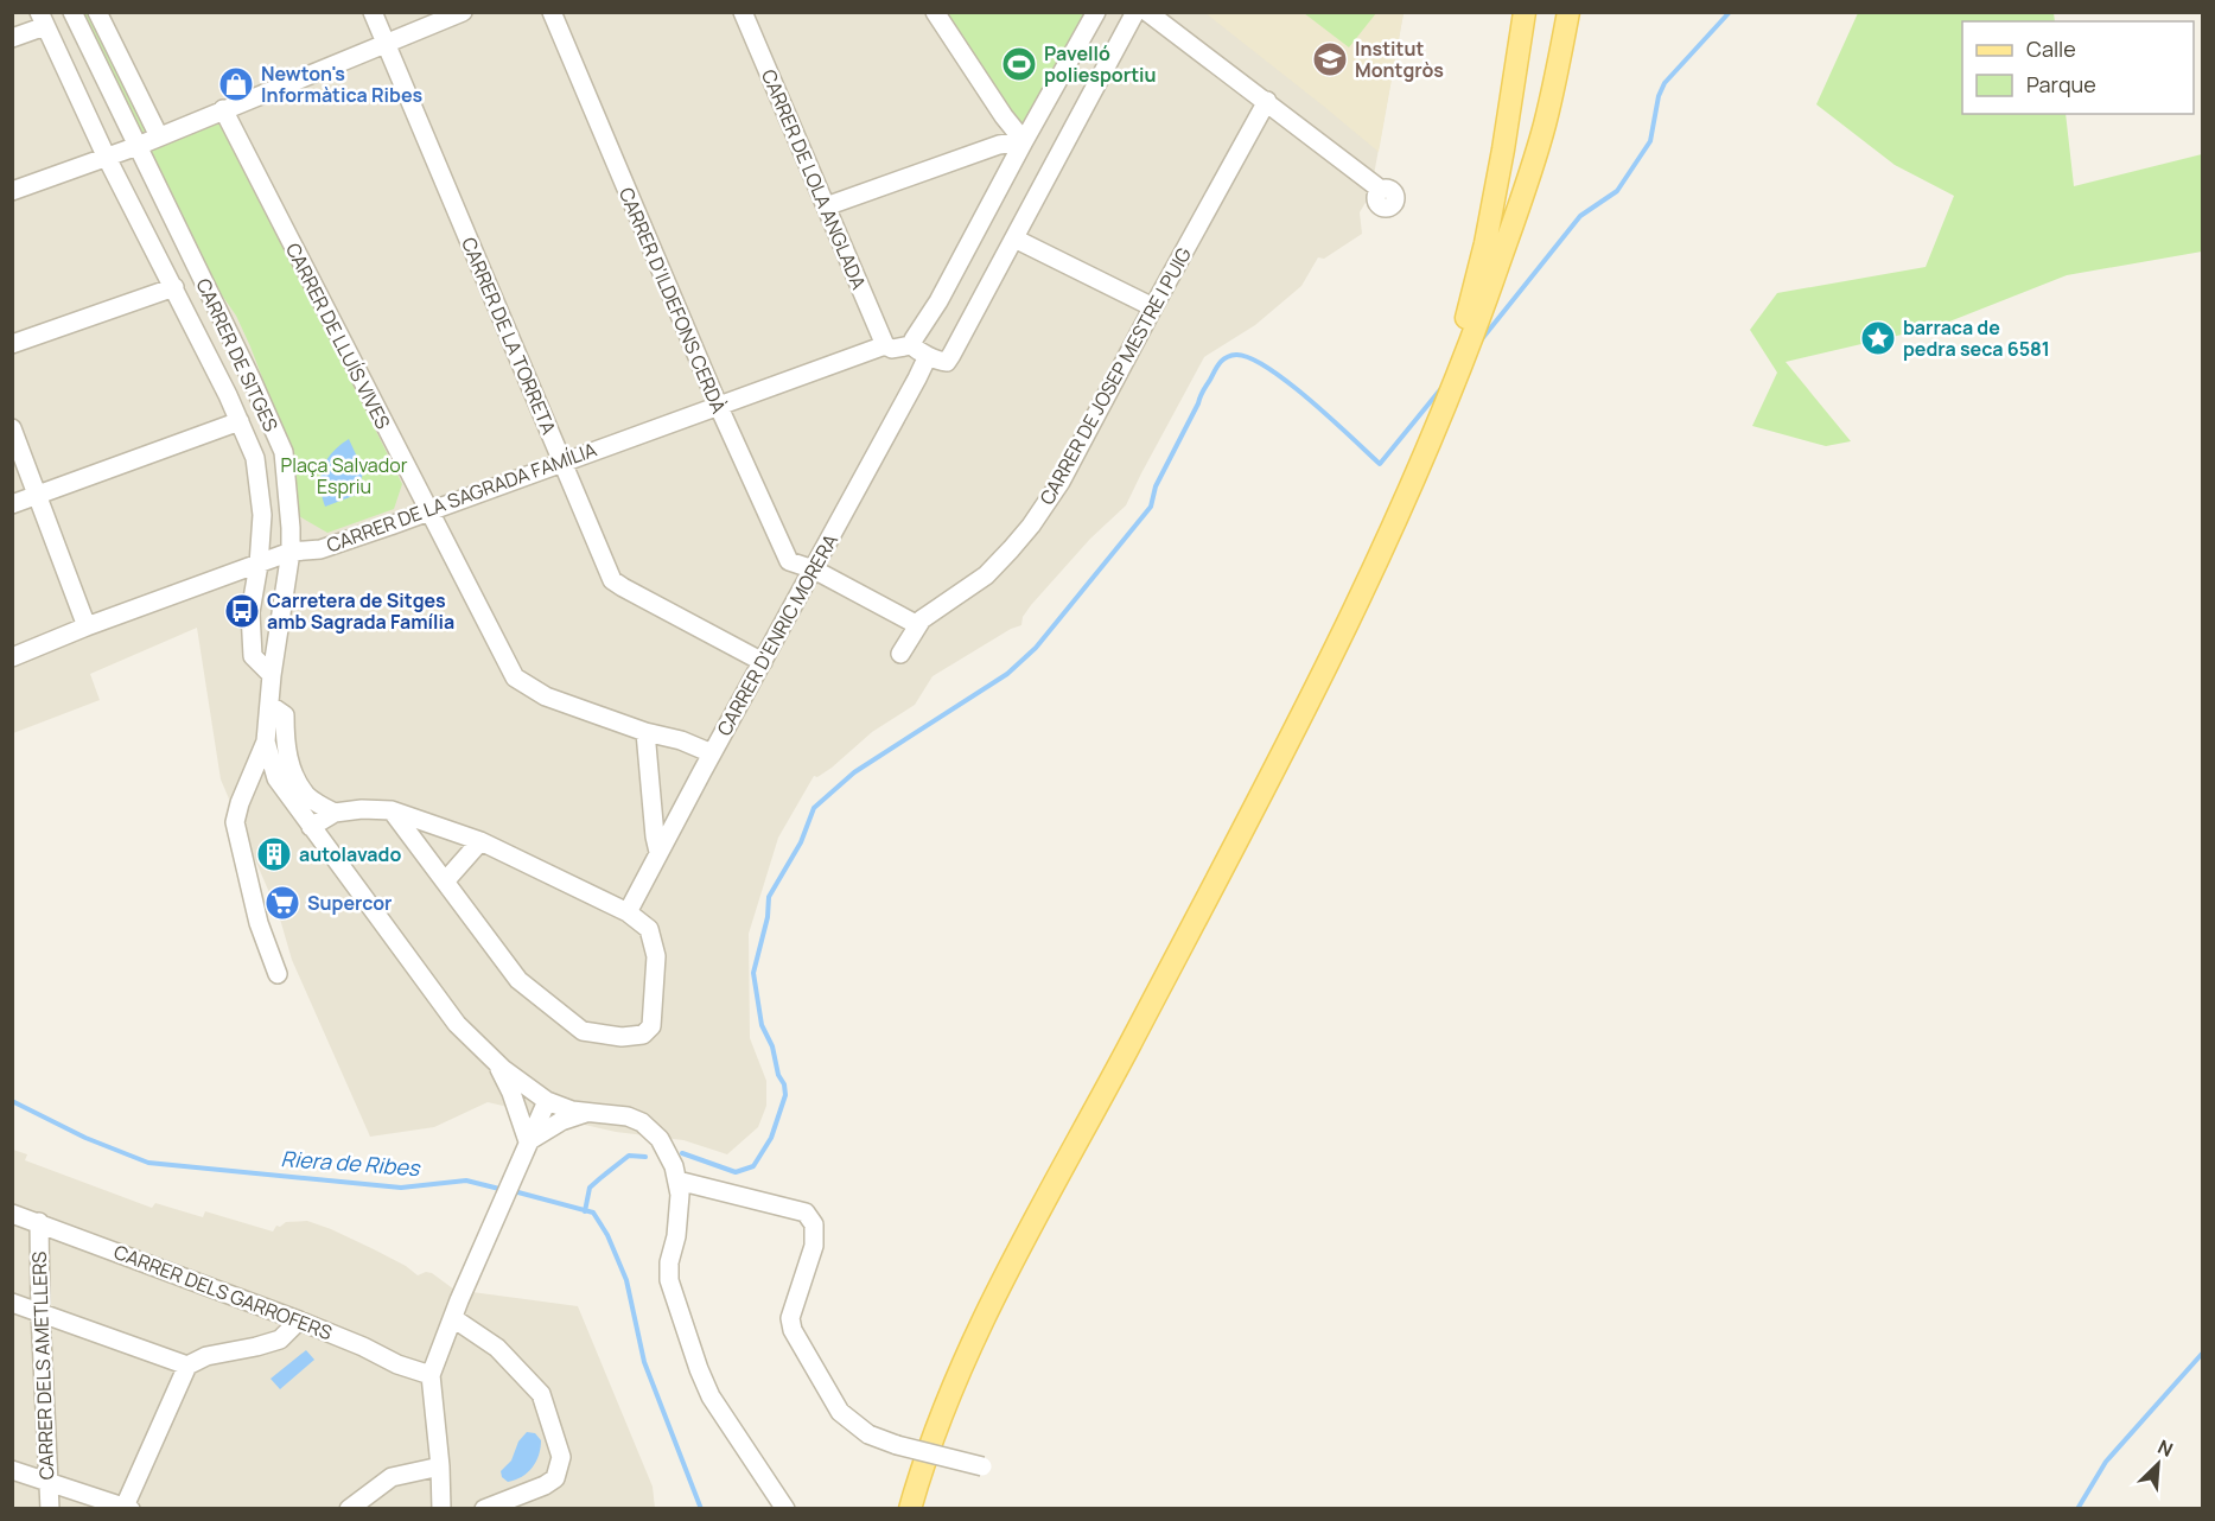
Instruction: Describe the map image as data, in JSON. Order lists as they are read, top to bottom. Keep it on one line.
{"streets":{"street":["CARRER DE LOLA ANGLADA","CARRER D'ILDEFONS CERDÀ","CARRER DE LLUÍS VIVES","CARRER DE LA TORRETA","CARRER DE SITGES","CARRER DE JOSEP MESTRE I PUIG","CARRER DE LA SAGRADA FAMÍLIA","CARRER D'ENRIC MORERA","CARRER DELS GARROFERS","CARRER DELS AMETLLERS"]},"crossings":[["CARRER DE LOLA ANGLADA","CARRER DE LA SAGRADA FAMÍLIA"],["CARRER D'ILDEFONS CERDÀ","CARRER DE JOSEP MESTRE I PUIG"],["CARRER D'ILDEFONS CERDÀ","CARRER DE LA SAGRADA FAMÍLIA"],["CARRER D'ILDEFONS CERDÀ","CARRER D'ENRIC MORERA"],["CARRER DE LLUÍS VIVES","CARRER DE LA SAGRADA FAMÍLIA"],["CARRER DE LLUÍS VIVES","CARRER D'ENRIC MORERA"],["CARRER DE LA TORRETA","CARRER DE LA SAGRADA FAMÍLIA"],["CARRER DE LA TORRETA","CARRER D'ENRIC MORERA"],["CARRER DE SITGES","CARRER DE LA SAGRADA FAMÍLIA"],["CARRER DELS GARROFERS","CARRER DELS AMETLLERS"]],"water":["Riera de Ribes"],"parks":["Plaça Salvador Espriu"],"places":{"school or university":["Institut Montgròs"],"sports":["Pavelló poliesportiu"],"shop":["Newton's Informàtica Ribes"],"place":["barraca de pedra seca 6581"],"bus stop":["Carretera de Sitges amb Sagrada Família"],"building":["autolavado"],"supermarket":["Supercor"]},"legend":["Calle","Parque"],"north":"top right"}
